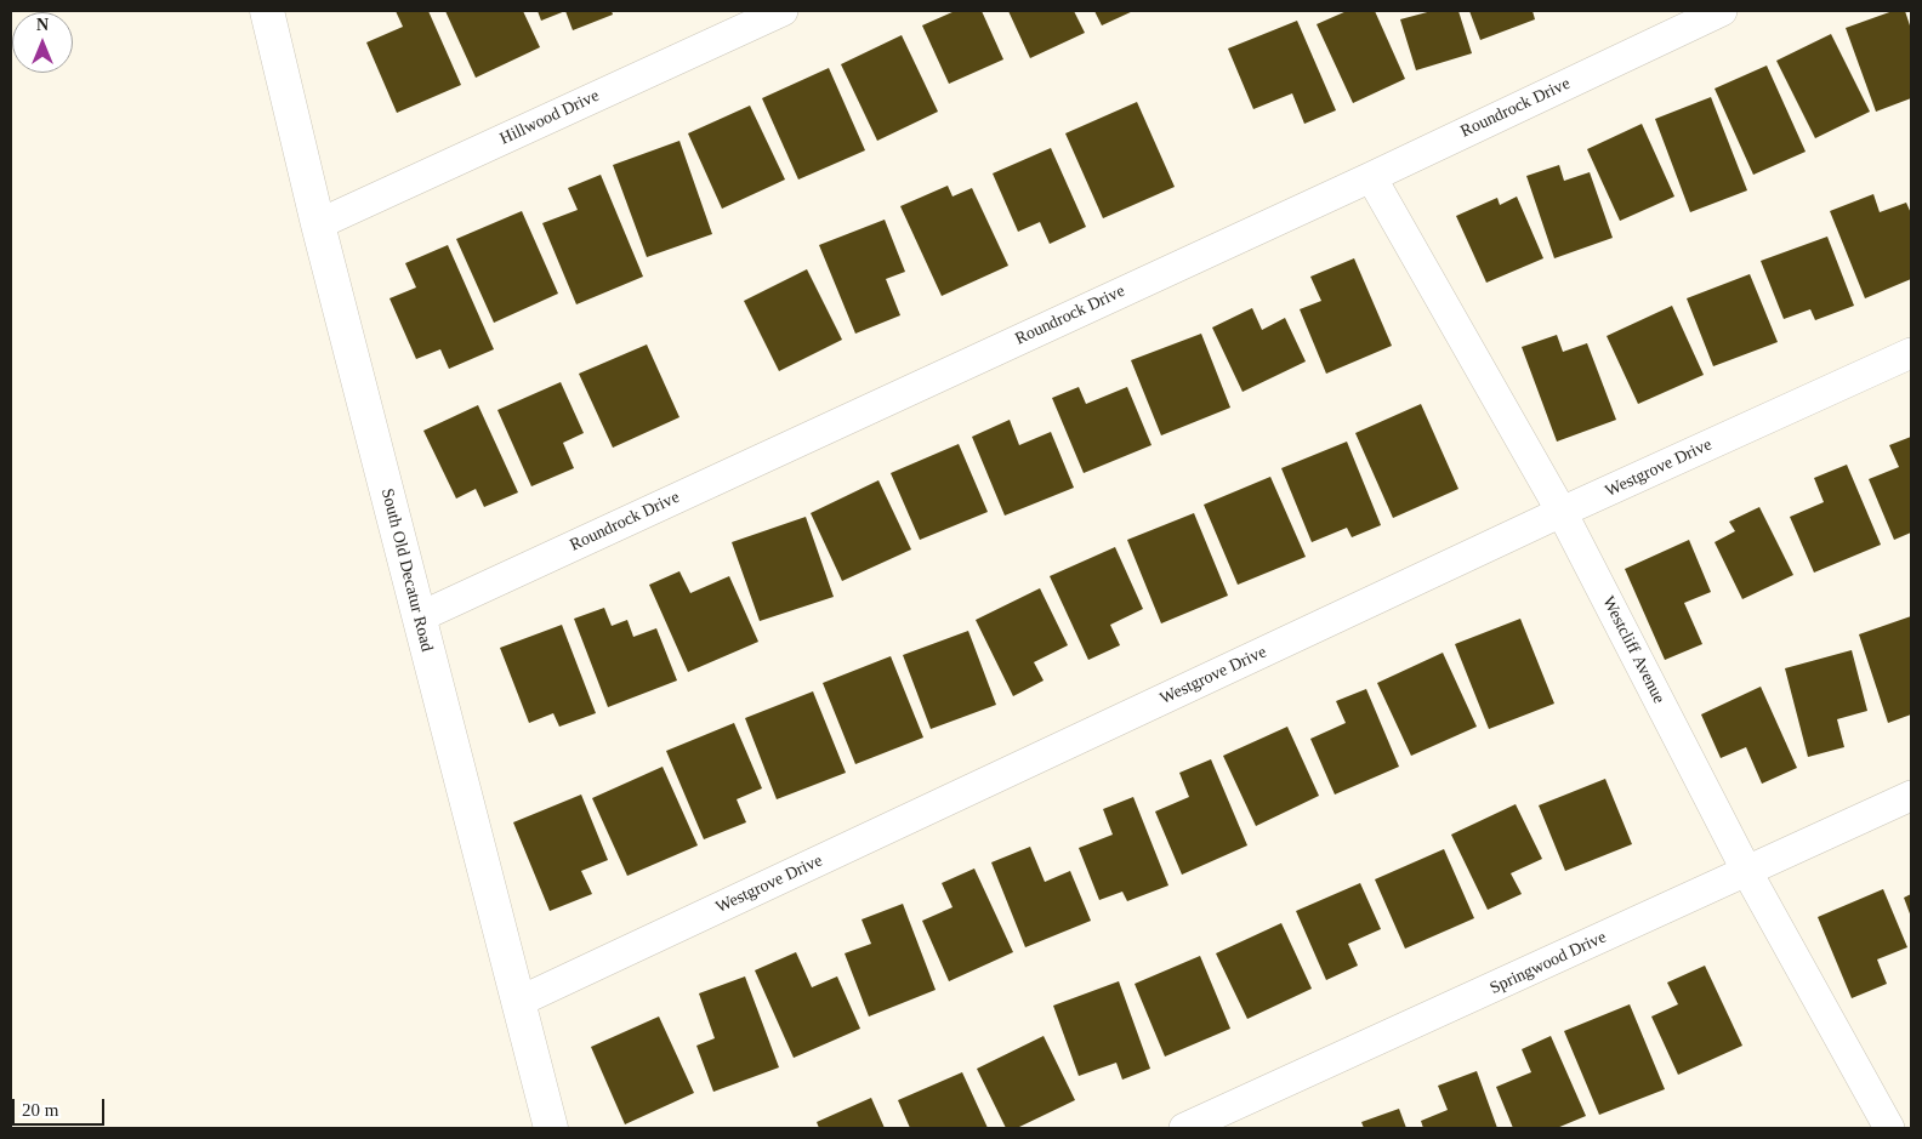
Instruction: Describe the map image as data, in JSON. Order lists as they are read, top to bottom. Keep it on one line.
{"streets":{"street":["Roundrock Drive","Hillwood Drive","Westgrove Drive","South Old Decatur Road","Westcliff Avenue","Springwood Drive"]},"crossings":[["Roundrock Drive","South Old Decatur Road"],["Roundrock Drive","Westcliff Avenue"],["Hillwood Drive","South Old Decatur Road"],["Westgrove Drive","South Old Decatur Road"],["Westgrove Drive","Westcliff Avenue"],["Westcliff Avenue","Springwood Drive"]],"scale_bar":"20 m","north":"top"}
